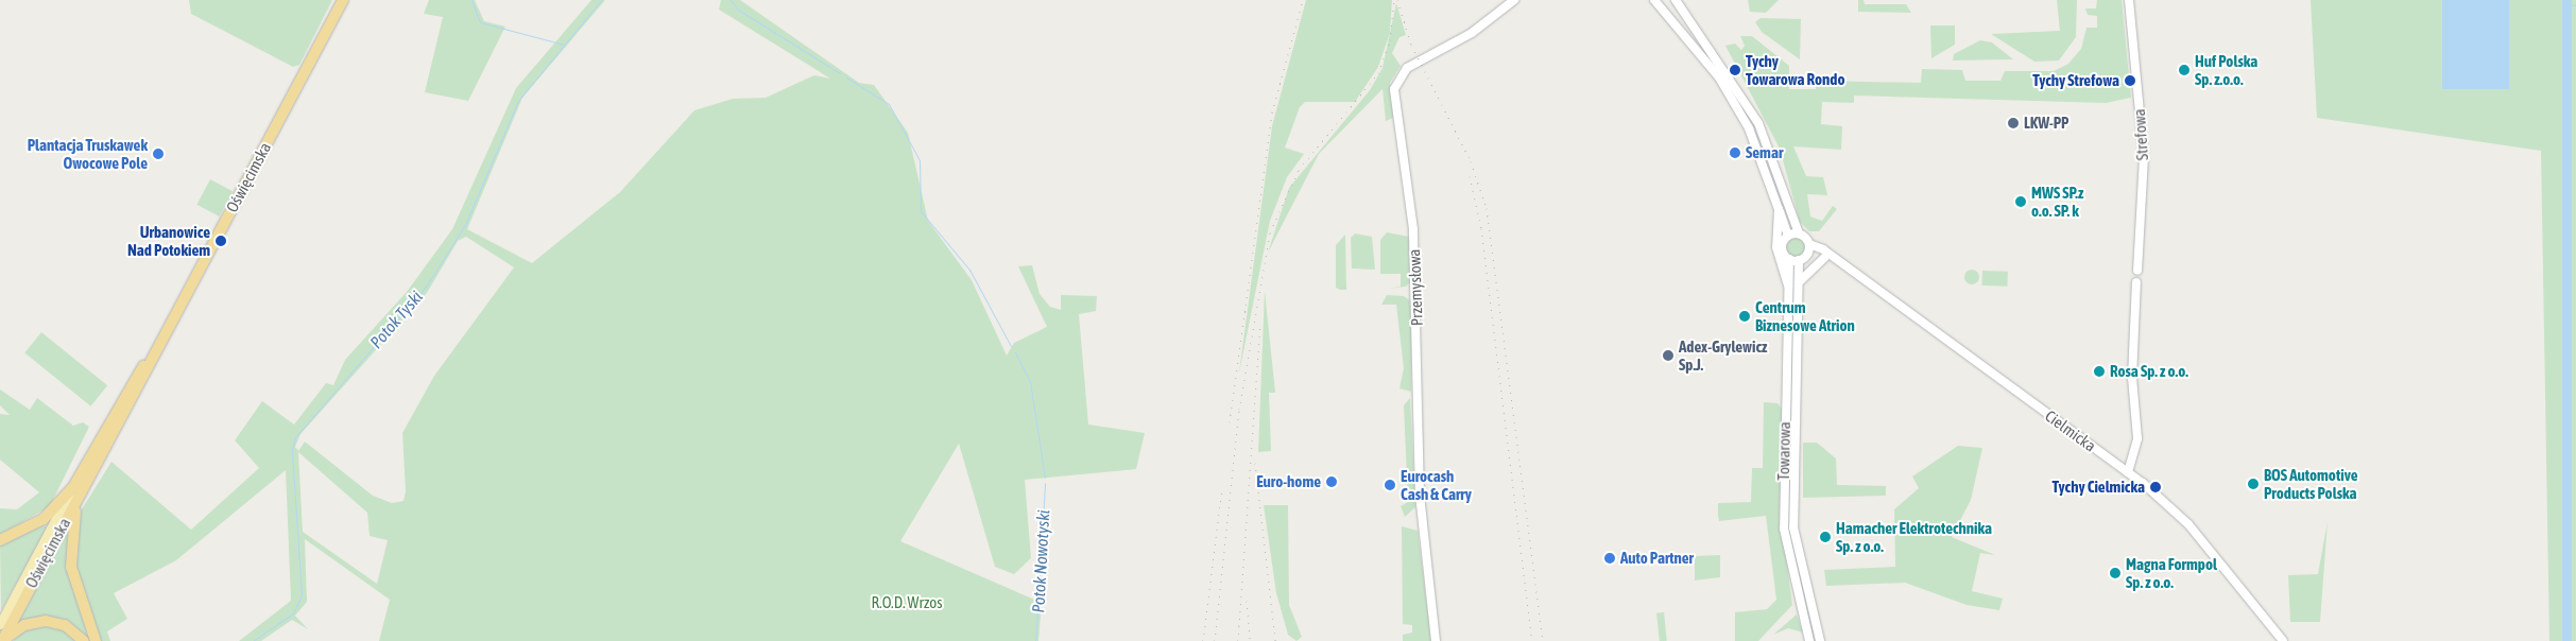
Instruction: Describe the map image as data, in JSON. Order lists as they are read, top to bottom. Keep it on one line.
{"streets":{"highway":["Oświęcimska"],"street":["Strefowa","Przemysłowa","Cielmicka","Towarowa"]},"crossings":[["Cielmicka","Towarowa"]],"water":["Potok Tyski","Potok Nowotyski"],"parks":["R.O.D. Wrzos"],"places":["Tychy Towarowa Rondo","Huf Polska Sp. z.o.o.","Tychy Strefowa","LKW-PP","Semar","Plantacja Truskawek Owocowe Pole","MWS SP.z o.o. SP. k","Urbanowice Nad Potokiem","Centrum Biznesowe Atrion","Adex-Grylewicz Sp.J.","Rosa Sp. z o.o.","Euro-home","BOS Automotive Products Polska","Eurocash Cash & Carry","Tychy Cielmicka","Hamacher Elektrotechnika Sp. z o.o.","Auto Partner","Magna Formpol Sp. z o.o."]}
